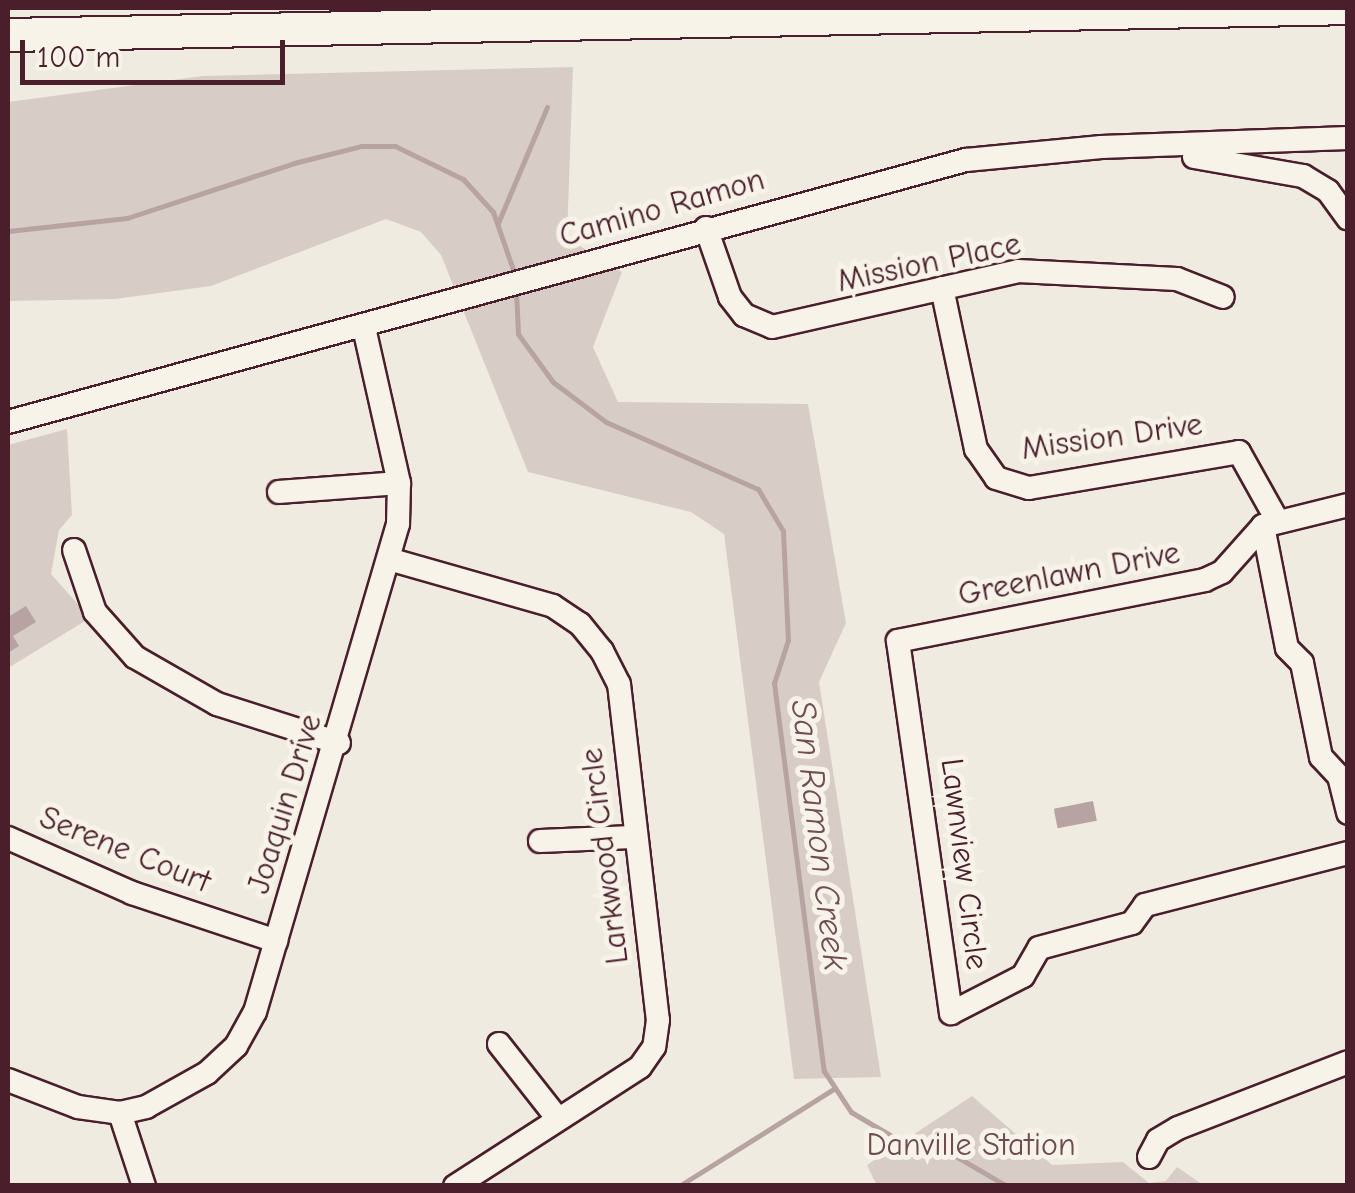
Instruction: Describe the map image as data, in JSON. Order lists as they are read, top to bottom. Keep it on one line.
{"streets":{"street":["Camino Ramon","Mission Place","Mission Drive","Greenlawn Drive","Joaquin Drive","Serene Court","Larkwood Circle","Lawnview Circle"]},"crossings":[["Camino Ramon","Mission Place"],["Camino Ramon","Joaquin Drive"],["Mission Place","Mission Drive"],["Mission Drive","Greenlawn Drive"],["Greenlawn Drive","Lawnview Circle"],["Joaquin Drive","Serene Court"],["Joaquin Drive","Larkwood Circle"]],"water":["San Ramon Creek"],"parks":["Danville Station"],"scale_bar":"100 m"}
